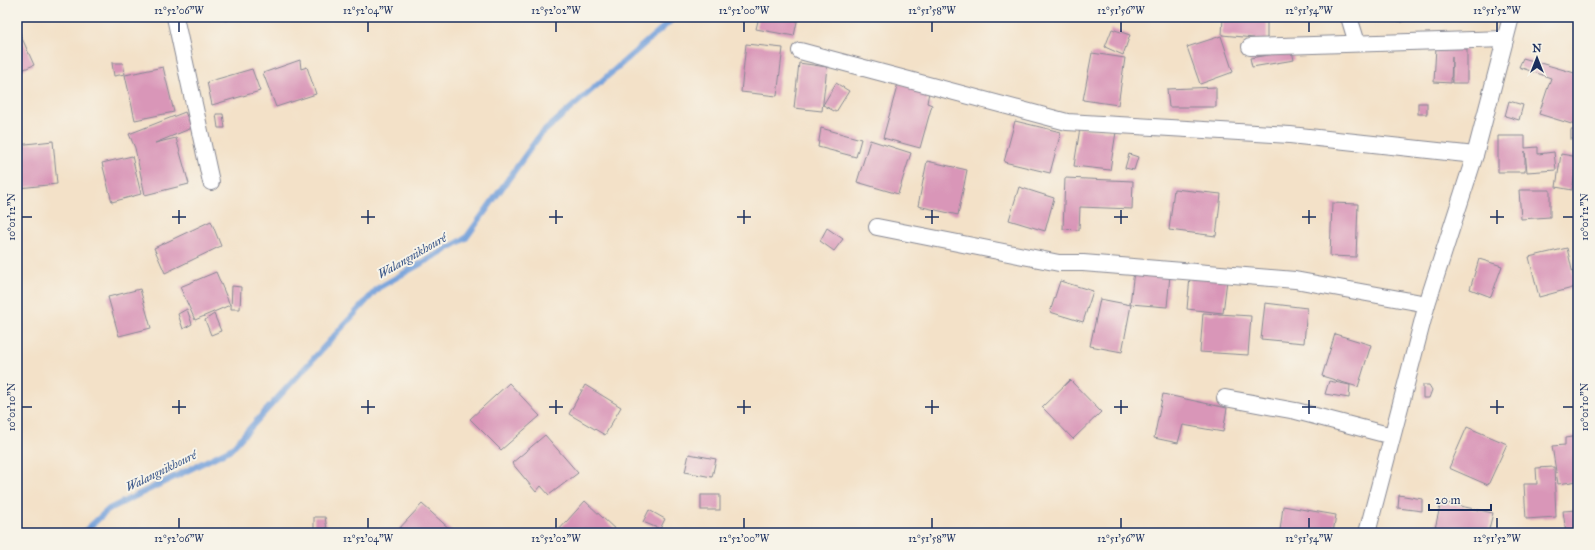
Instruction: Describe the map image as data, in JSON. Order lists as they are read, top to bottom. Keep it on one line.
{"water":["Walangnikhouré"],"scale_bar":"20 m","north":"top","coordinates":["12°52'06\"W","12°52'04\"W","12°52'02\"W","12°52'00\"W","12°51'58\"W","12°51'56\"W","12°51'54\"W","12°51'52\"W","10°01'12\"N","10°01'10\"N"]}
